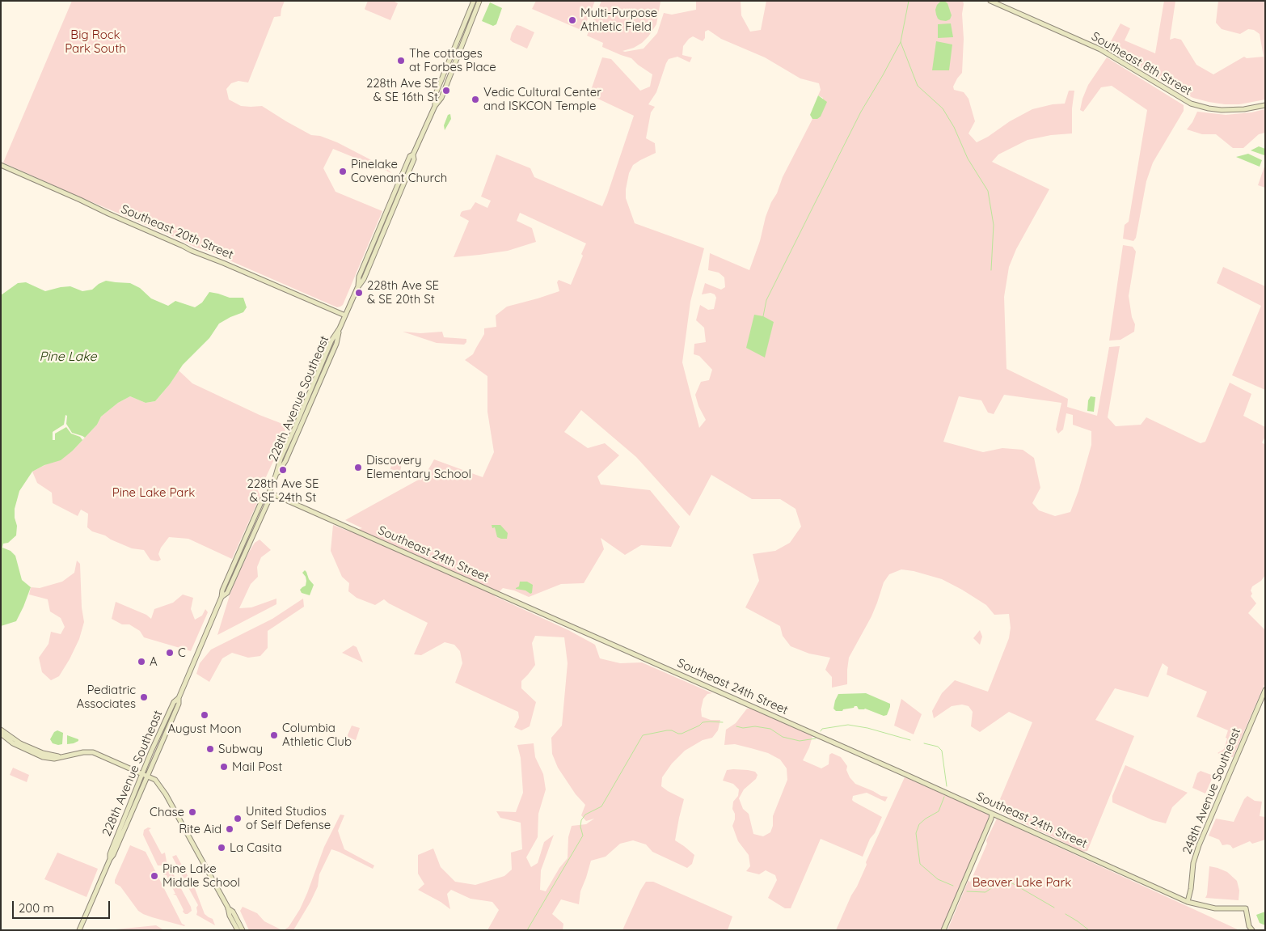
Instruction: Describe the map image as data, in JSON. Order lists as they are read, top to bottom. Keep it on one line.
{"streets":{"street":["Southeast 8th Street","Southeast 20th Street","228th Avenue Southeast","Southeast 24th Street","248th Avenue Southeast"]},"crossings":[["Southeast 20th Street","228th Avenue Southeast"],["228th Avenue Southeast","Southeast 24th Street"],["Southeast 24th Street","248th Avenue Southeast"]],"water":["Pine Lake"],"parks":["Big Rock Park South","Pine Lake Park","Beaver Lake Park"],"places":["Multi-Purpose Athletic Field","The cottages at Forbes Place","228th Ave SE & SE 16th St","Vedic Cultural Center and ISKCON Temple","Pinelake Covenant Church","228th Ave SE & SE 20th St","Discovery Elementary School","228th Ave SE & SE 24th St","C","A","Pediatric Associates","August Moon","Columbia Athletic Club","Subway","Mail Post","Chase","United Studios of Self Defense","Rite Aid","La Casita","Pine Lake Middle School"],"scale_bar":"200 m"}
